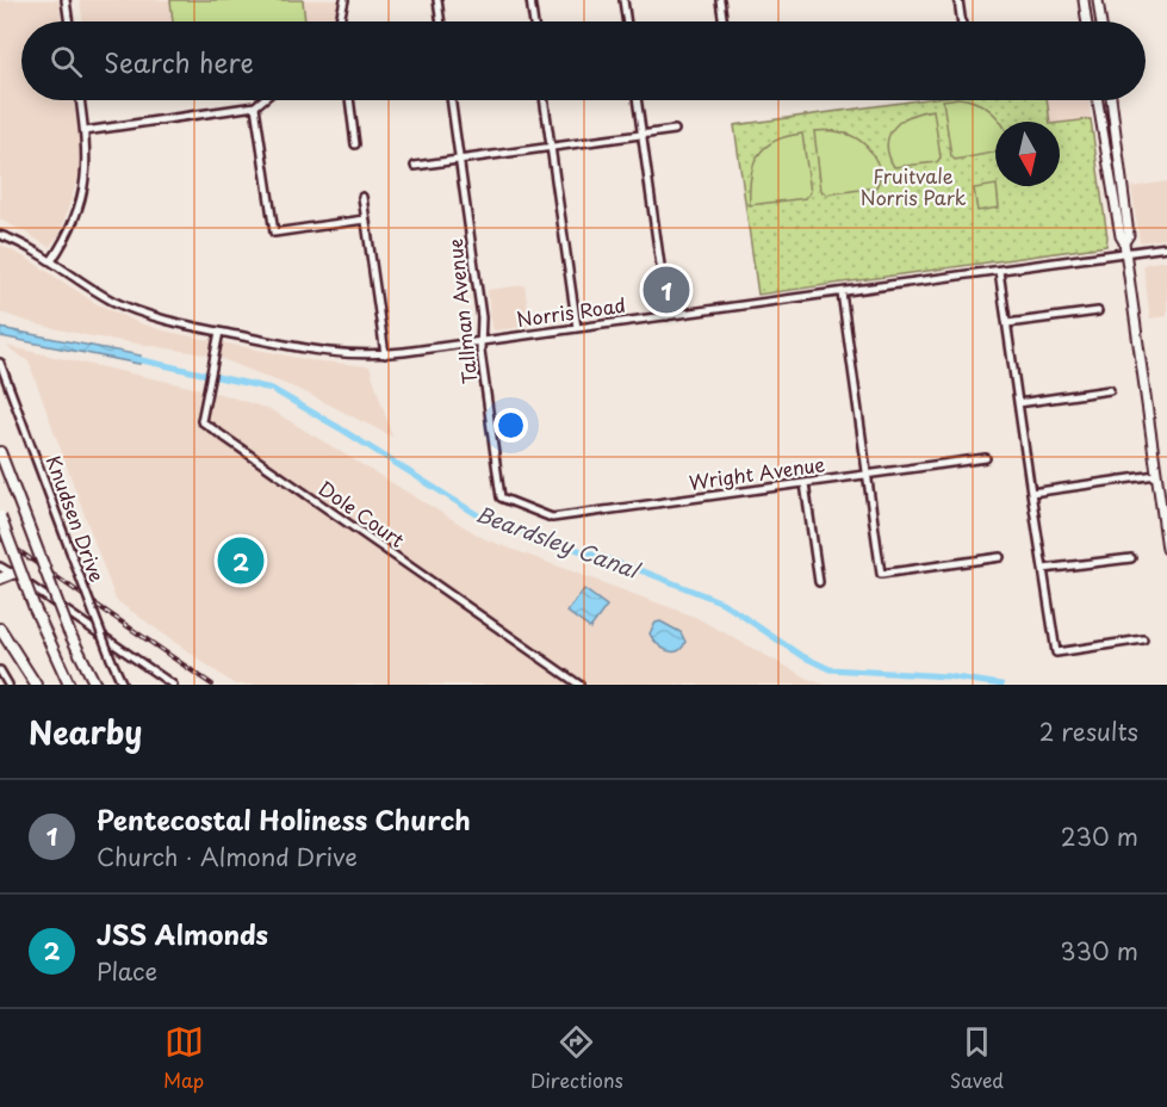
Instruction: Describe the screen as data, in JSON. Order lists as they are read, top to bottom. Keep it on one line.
{"streets":{"street":["Tallman Avenue","Norris Road","Wright Avenue","Dole Court","Knudsen Drive"]},"crossings":[["Tallman Avenue","Norris Road"],["Tallman Avenue","Wright Avenue"],["Norris Road","Dole Court"]],"water":["Beardsley Canal"],"parks":["Fruitvale Norris Park"],"north":"bottom","page":{"search":"Search here","pins":["1","2"],"heading":["Nearby","2 results"],"list":[{"mark":"1","name":"Pentecostal Holiness Church","note":"Church · Almond Drive","value":"230 m"},{"mark":"2","name":"JSS Almonds","note":"Place","value":"330 m"}],"nav":["Map","Directions","Saved"]}}
